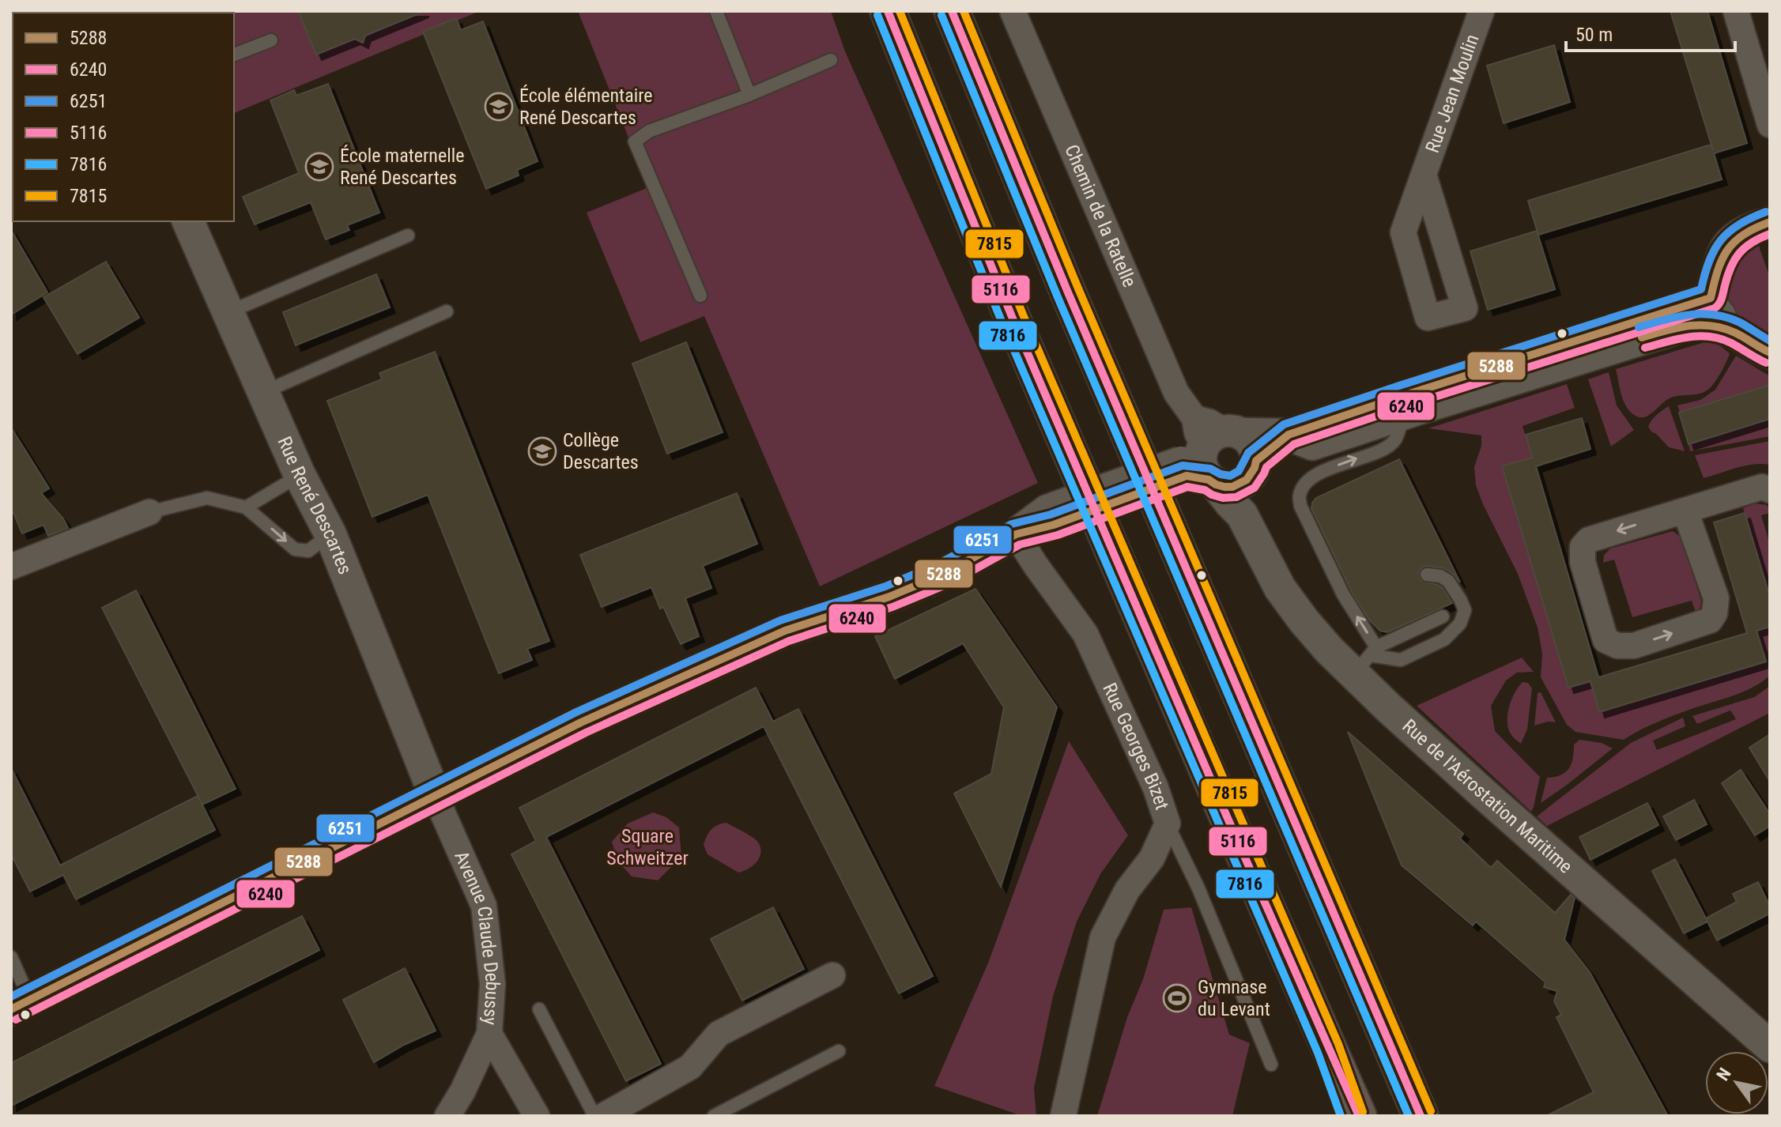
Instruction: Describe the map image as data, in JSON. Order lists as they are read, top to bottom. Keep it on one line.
{"streets":{"street":["Rue Jean Moulin","Chemin de la Ratelle","Rue René Descartes","Rue Georges Bizet","Rue de l'Aérostation Maritime","Avenue Claude Debussy"]},"crossings":[["Chemin de la Ratelle","Rue de l'Aérostation Maritime"],["Rue René Descartes","Avenue Claude Debussy"]],"parks":["Square Schweitzer"],"places":{"school or university":["École élémentaire René Descartes","École maternelle René Descartes","Collège Descartes"],"sports":["Gymnase du Levant"]},"lines":["transit line 5116","transit line 7815","transit line 7816","transit line 6251","transit line 5288","transit line 6240"],"legend":["5288","6240","6251","5116","7816","7815"],"scale_bar":"50 m","north":"top left"}
